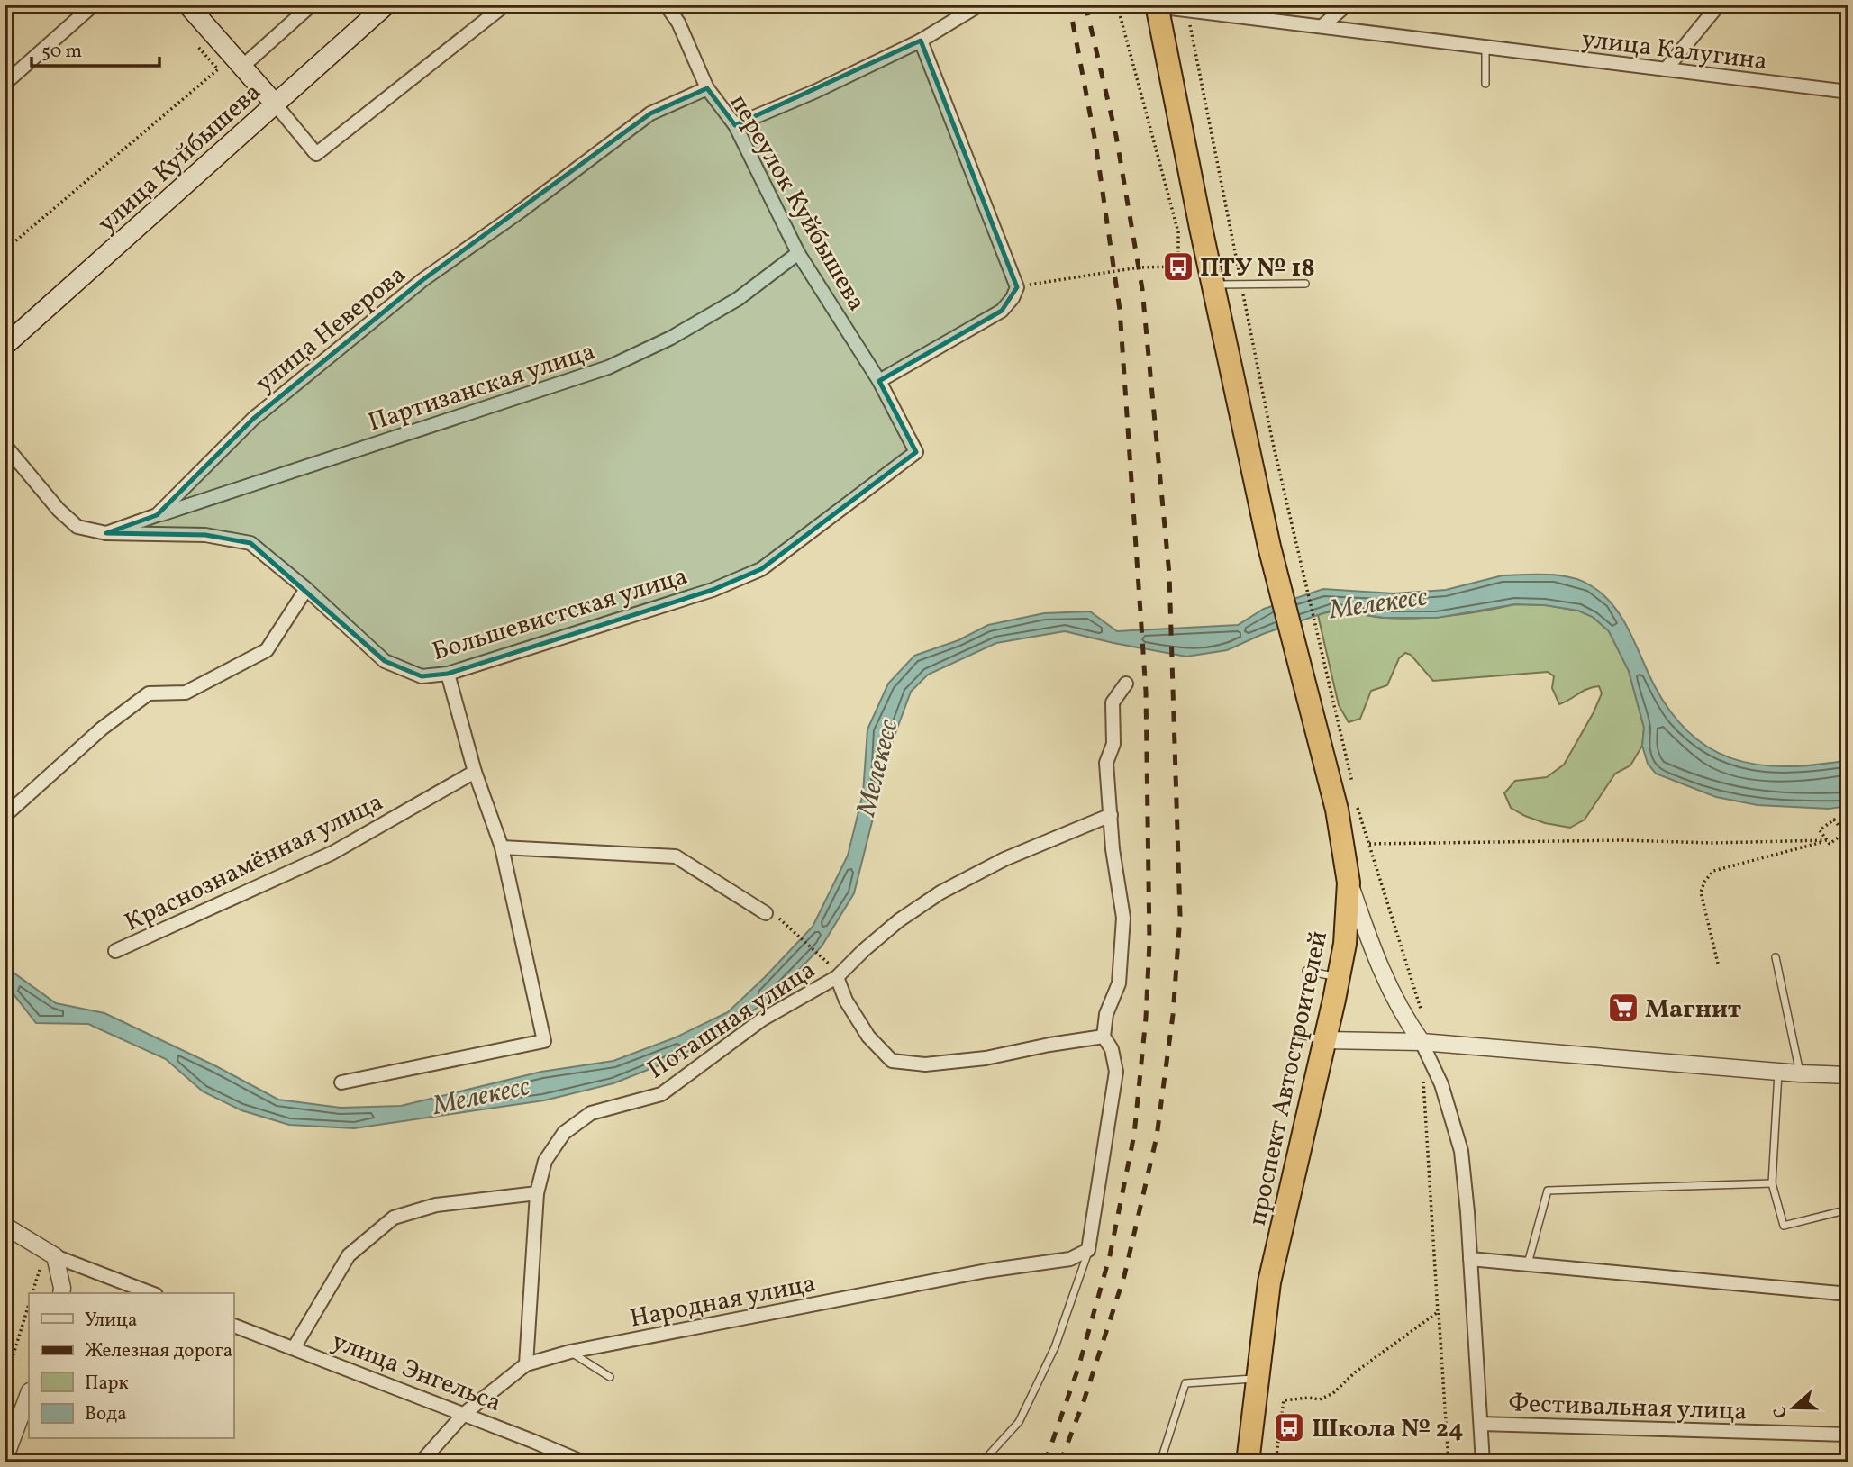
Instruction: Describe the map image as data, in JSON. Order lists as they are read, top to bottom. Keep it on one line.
{"streets":{"highway":["проспект Автостроителей"],"main road":["улица Куйбышева"],"street":["улица Калугина","переулок Куйбышева","улица Неверова","Партизанская улица","Большевистская улица","Краснознамённая улица","Поташная улица","Народная улица","улица Энгельса","Фестивальная улица"]},"crossings":[["улица Калугина","проспект Автостроителей"],["переулок Куйбышева","улица Неверова"],["переулок Куйбышева","Партизанская улица"],["переулок Куйбышева","Большевистская улица"],["улица Неверова","Партизанская улица"],["улица Неверова","Большевистская улица"],["Поташная улица","Народная улица"],["Народная улица","улица Энгельса"]],"water":["Мелекесс"],"places":{"bus stop":["ПТУ № 18","Школа № 24"],"supermarket":["Магнит"]},"legend":["Улица","Железная дорога","Парк","Вода"],"scale_bar":"50 m","north":"left"}
